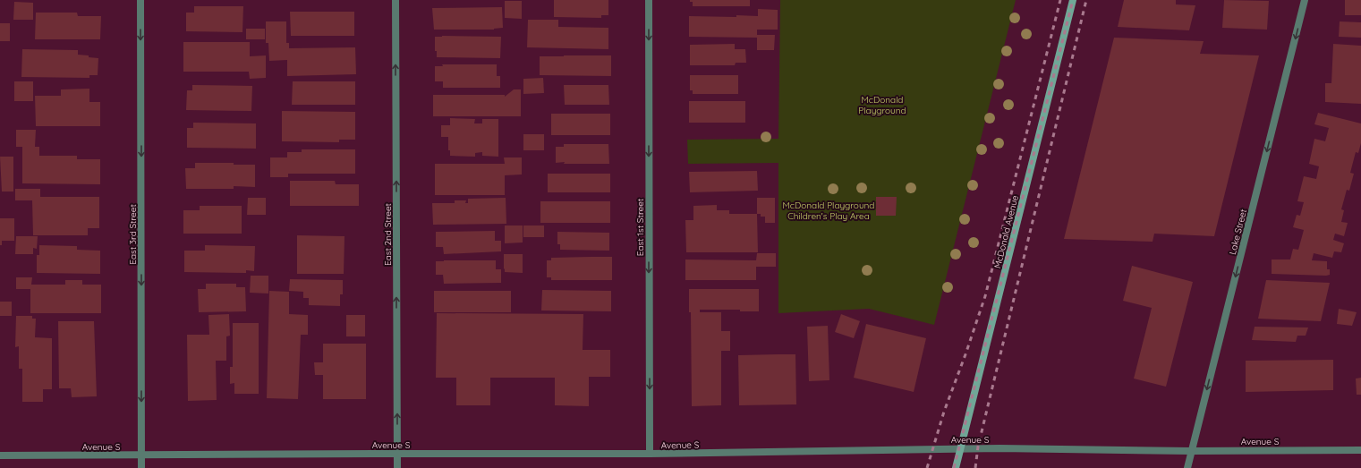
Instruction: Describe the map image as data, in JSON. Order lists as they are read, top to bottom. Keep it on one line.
{"streets":{"main road":["McDonald Avenue"],"street":["East 1st Street","Lake Street","East 3rd Street","East 2nd Street","Avenue S"]},"crossings":[["East 1st Street","Avenue S"],["McDonald Avenue","Avenue S"],["Lake Street","Avenue S"],["East 3rd Street","Avenue S"],["East 2nd Street","Avenue S"]],"one_way":["East 1st Street","Lake Street","East 3rd Street","East 2nd Street"],"parks":["McDonald Playground","McDonald Playground Children's Play Area"]}
